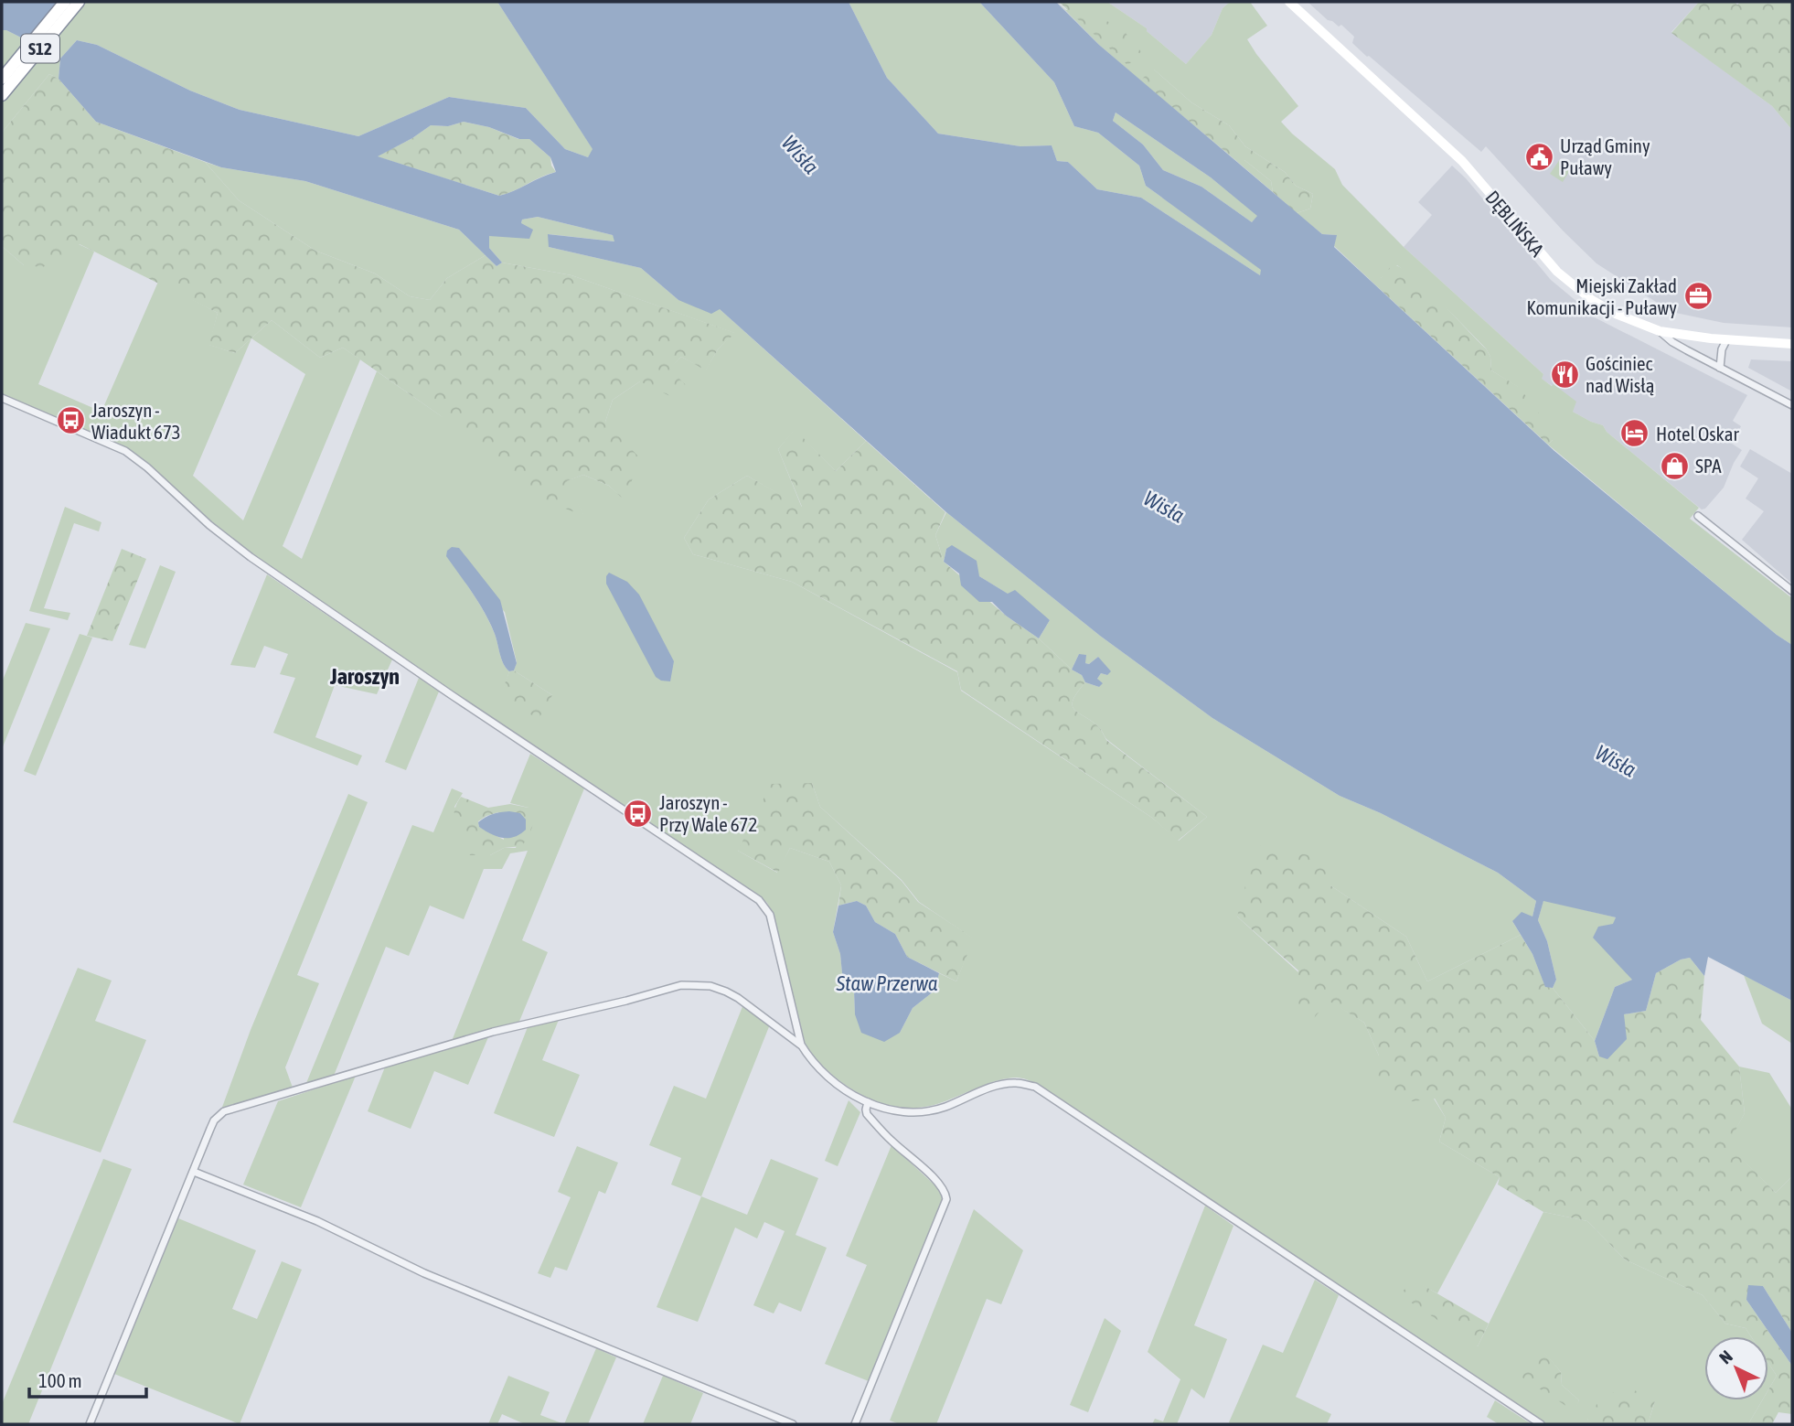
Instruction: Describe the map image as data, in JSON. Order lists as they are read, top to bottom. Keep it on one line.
{"streets":{"highway":["S12"],"main road":["DĘBLIŃSKA"]},"districts":["Jaroszyn"],"water":["Wisła","Staw Przerwa"],"places":{"public building":["Urząd Gminy Puławy"],"office":["Miejski Zakład Komunikacji - Puławy"],"restaurant":["Gościniec nad Wisłą"],"bus stop":["Jaroszyn - Wiadukt 673","Jaroszyn - Przy Wale 672"],"hotel":["Hotel Oskar"],"shop":["SPA"]},"scale_bar":"100 m","north":"top left"}
